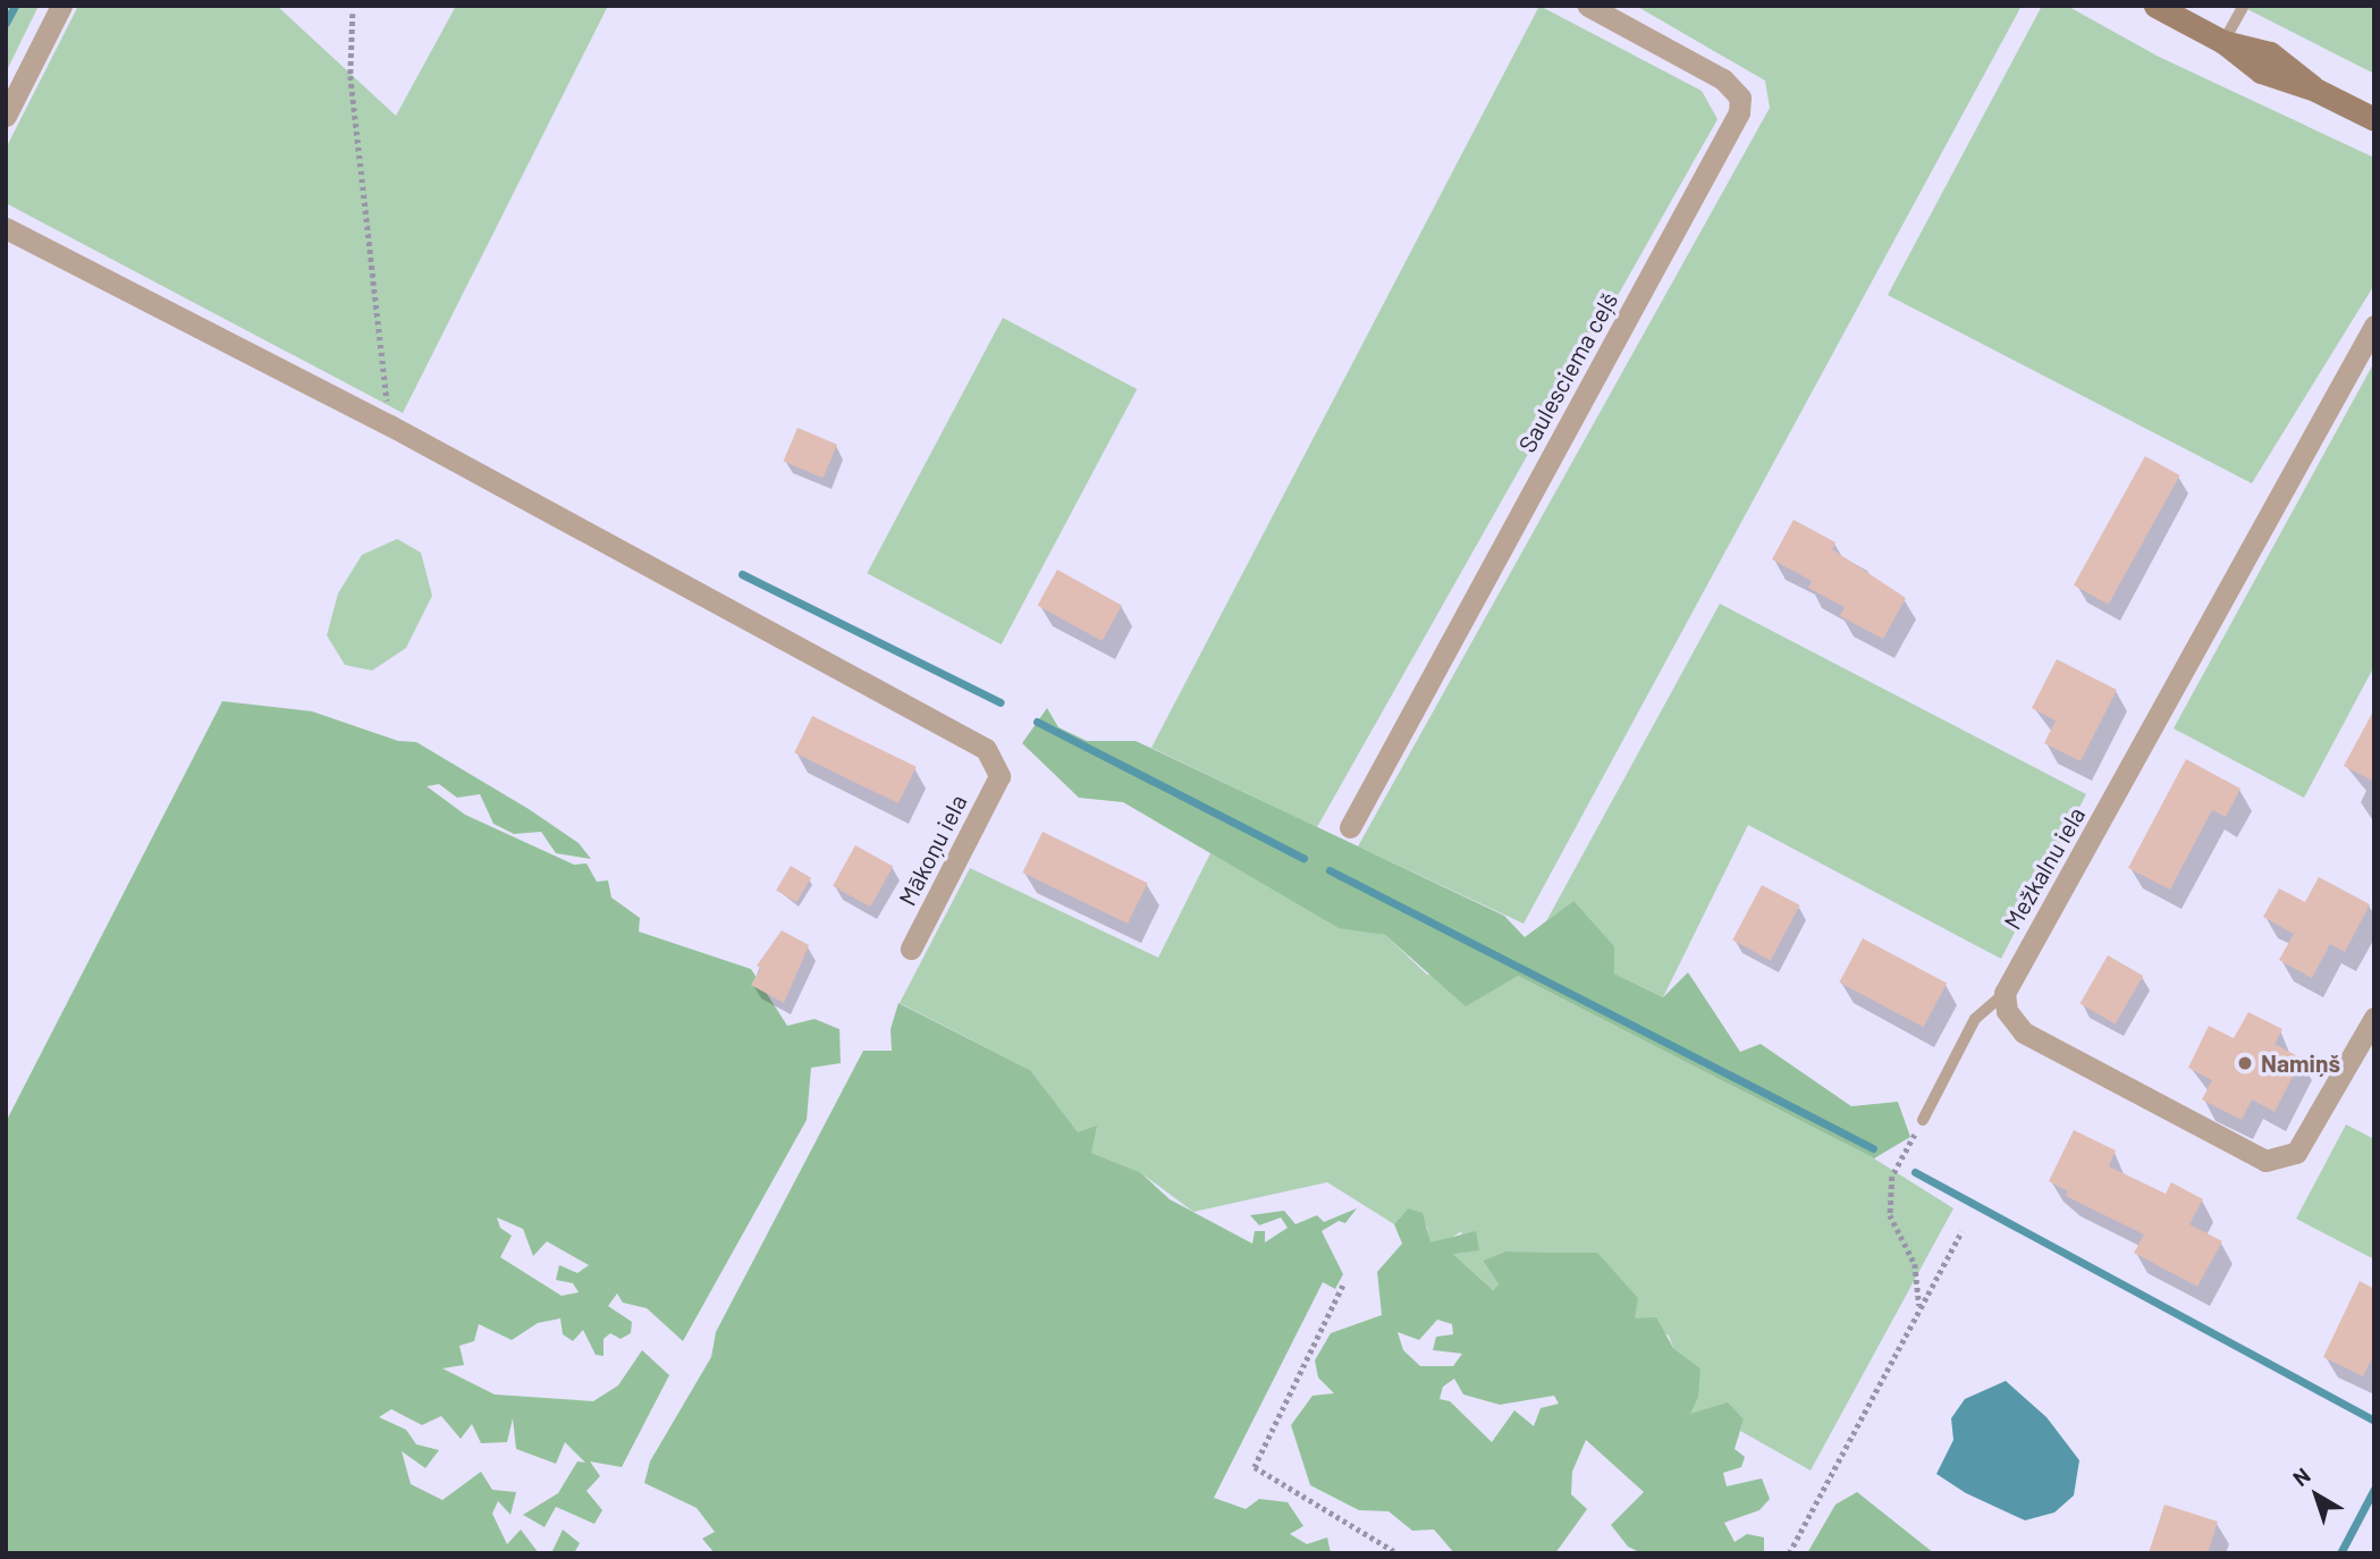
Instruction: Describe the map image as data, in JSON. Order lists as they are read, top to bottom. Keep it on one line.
{"streets":{"street":["Saulesciema ceļš","Mākoņu iela","Mežkalnu iela"]},"places":["Namiņš"],"north":"top left"}
